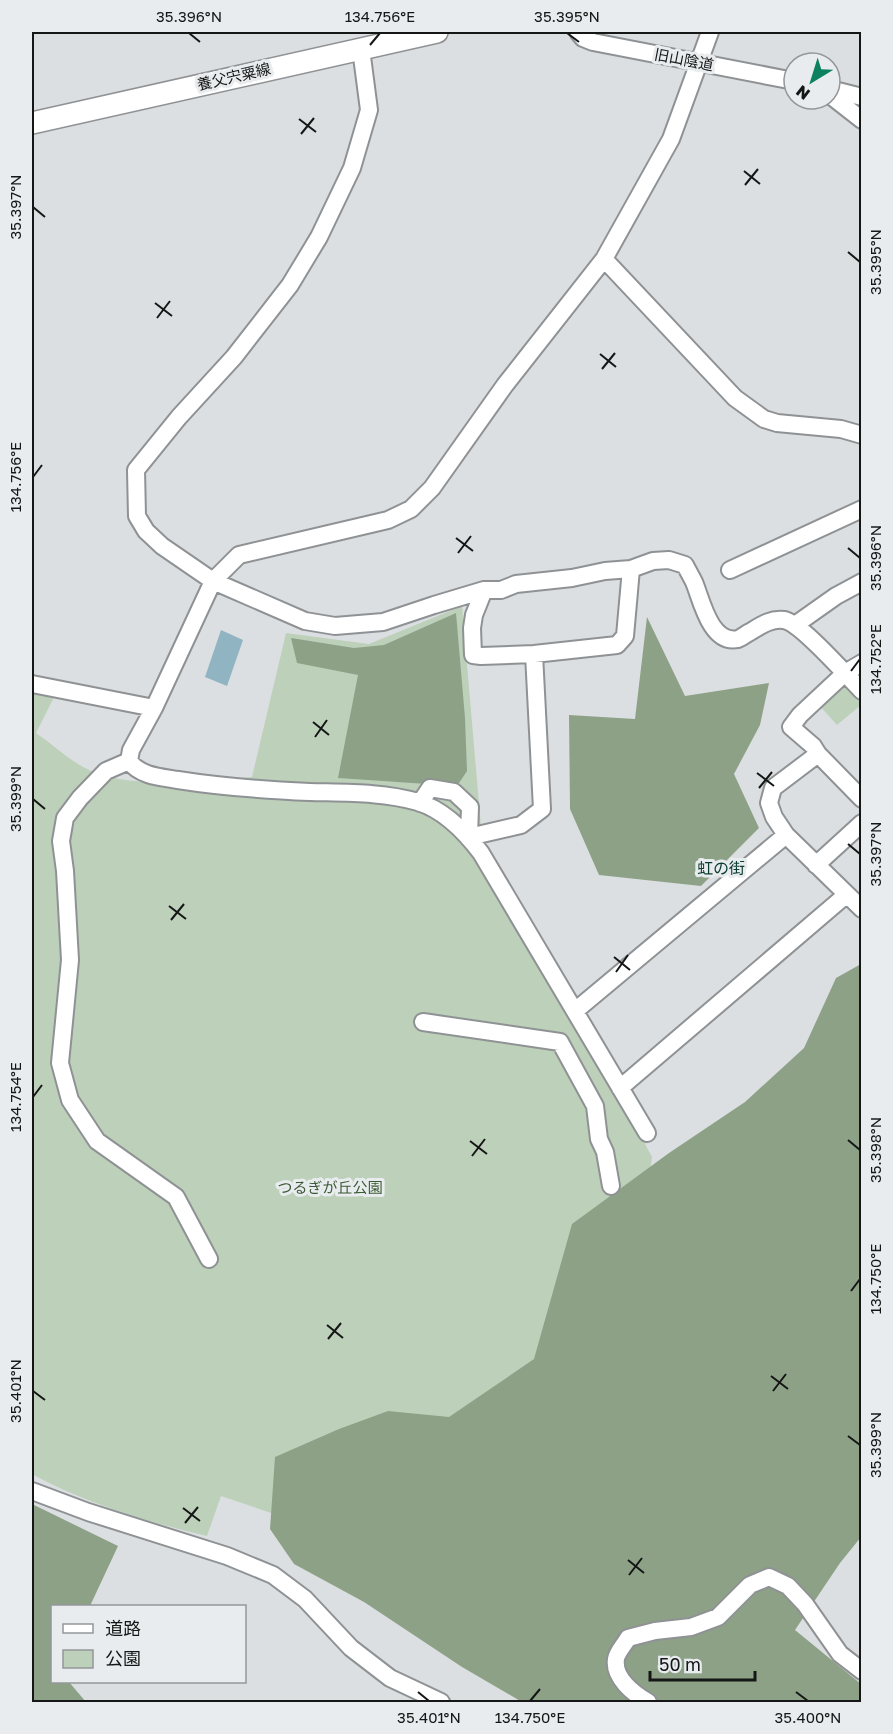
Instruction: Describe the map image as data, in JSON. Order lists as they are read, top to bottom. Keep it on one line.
{"streets":{"main road":["養父宍粟線"],"street":["旧山陰道"]},"districts":["虹の街"],"parks":["つるぎが丘公園"],"legend":["道路","公園"],"scale_bar":"50 m","north":"bottom left","coordinates":["35.396°N","134.756°E","35.395°N","35.397°N","134.752°E","35.399°N","134.754°E","35.398°N","134.750°E","35.401°N","35.400°N"]}
